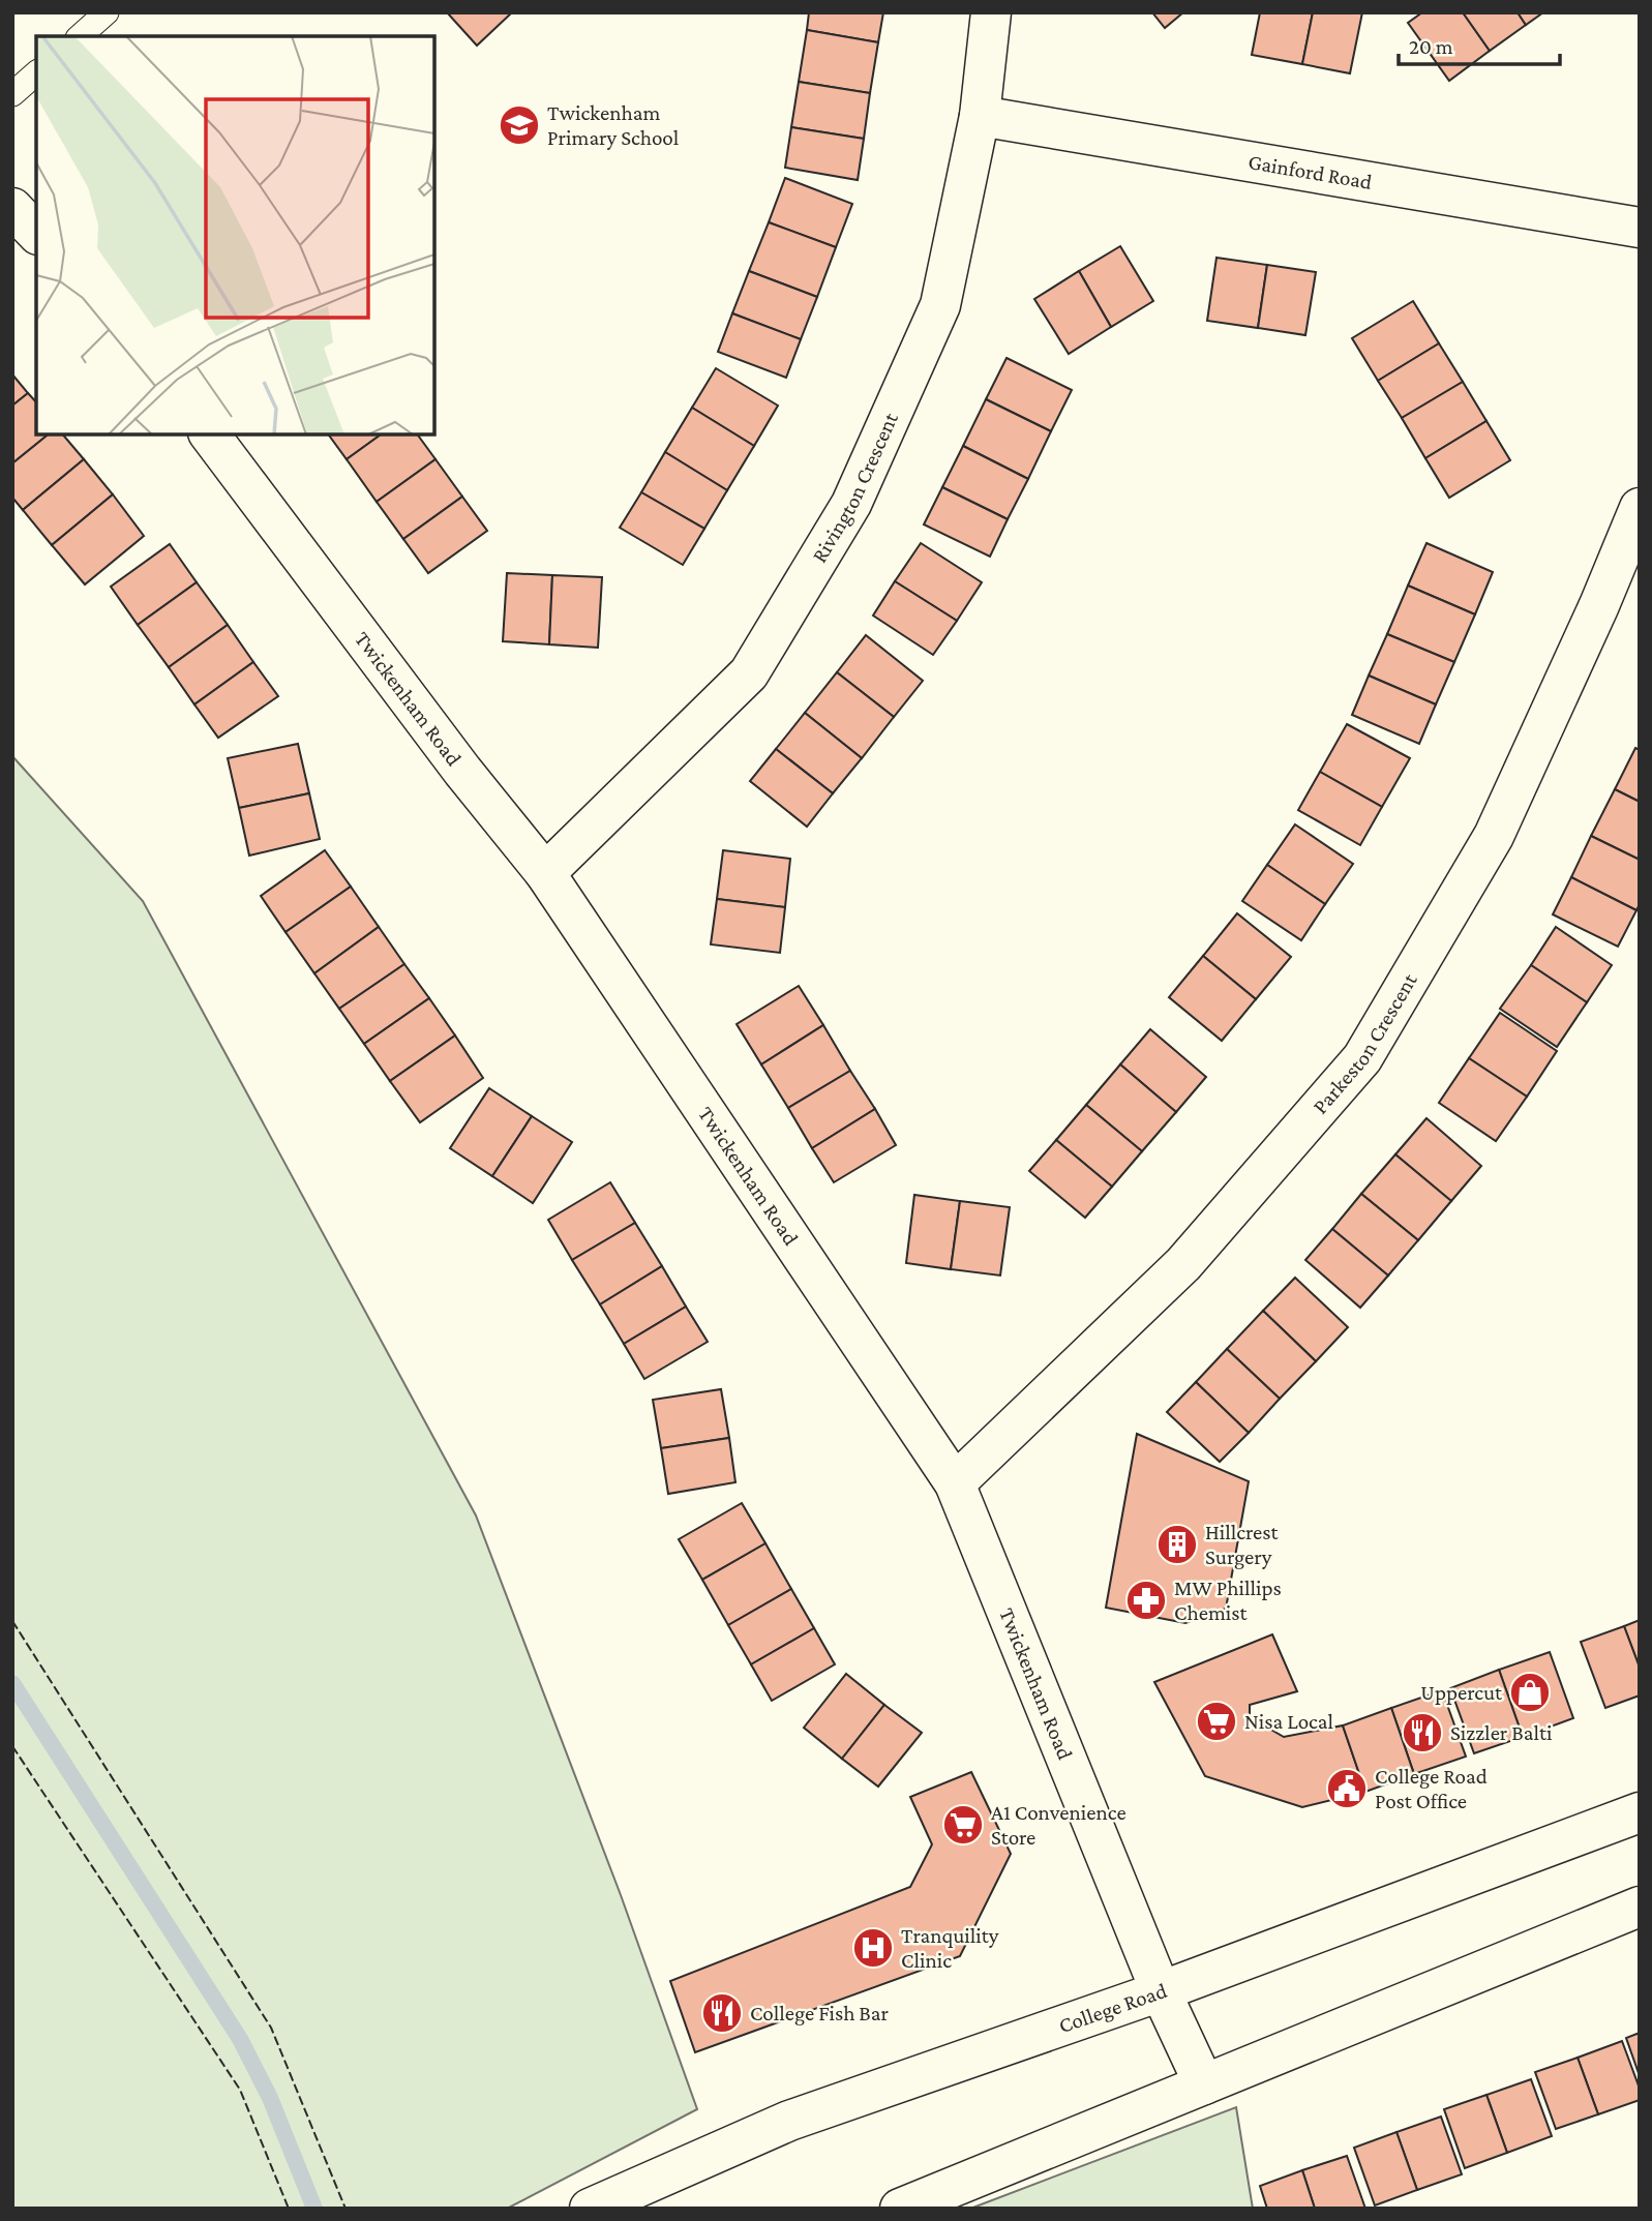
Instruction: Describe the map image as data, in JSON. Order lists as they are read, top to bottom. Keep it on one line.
{"streets":{"street":["Gainford Road","Rivington Crescent","Twickenham Road","Parkeston Crescent","College Road"]},"crossings":[["Gainford Road","Rivington Crescent"],["Rivington Crescent","Twickenham Road"],["Twickenham Road","Parkeston Crescent"],["Twickenham Road","College Road"]],"places":{"school or university":["Twickenham Primary School"],"building":["Hillcrest Surgery"],"pharmacy":["MW Phillips Chemist"],"shop":["Uppercut"],"supermarket":["Nisa Local","A1 Convenience Store"],"restaurant":["Sizzler Balti","College Fish Bar"],"public building":["College Road Post Office"],"hospital":["Tranquility Clinic"]},"scale_bar":"20 m"}
